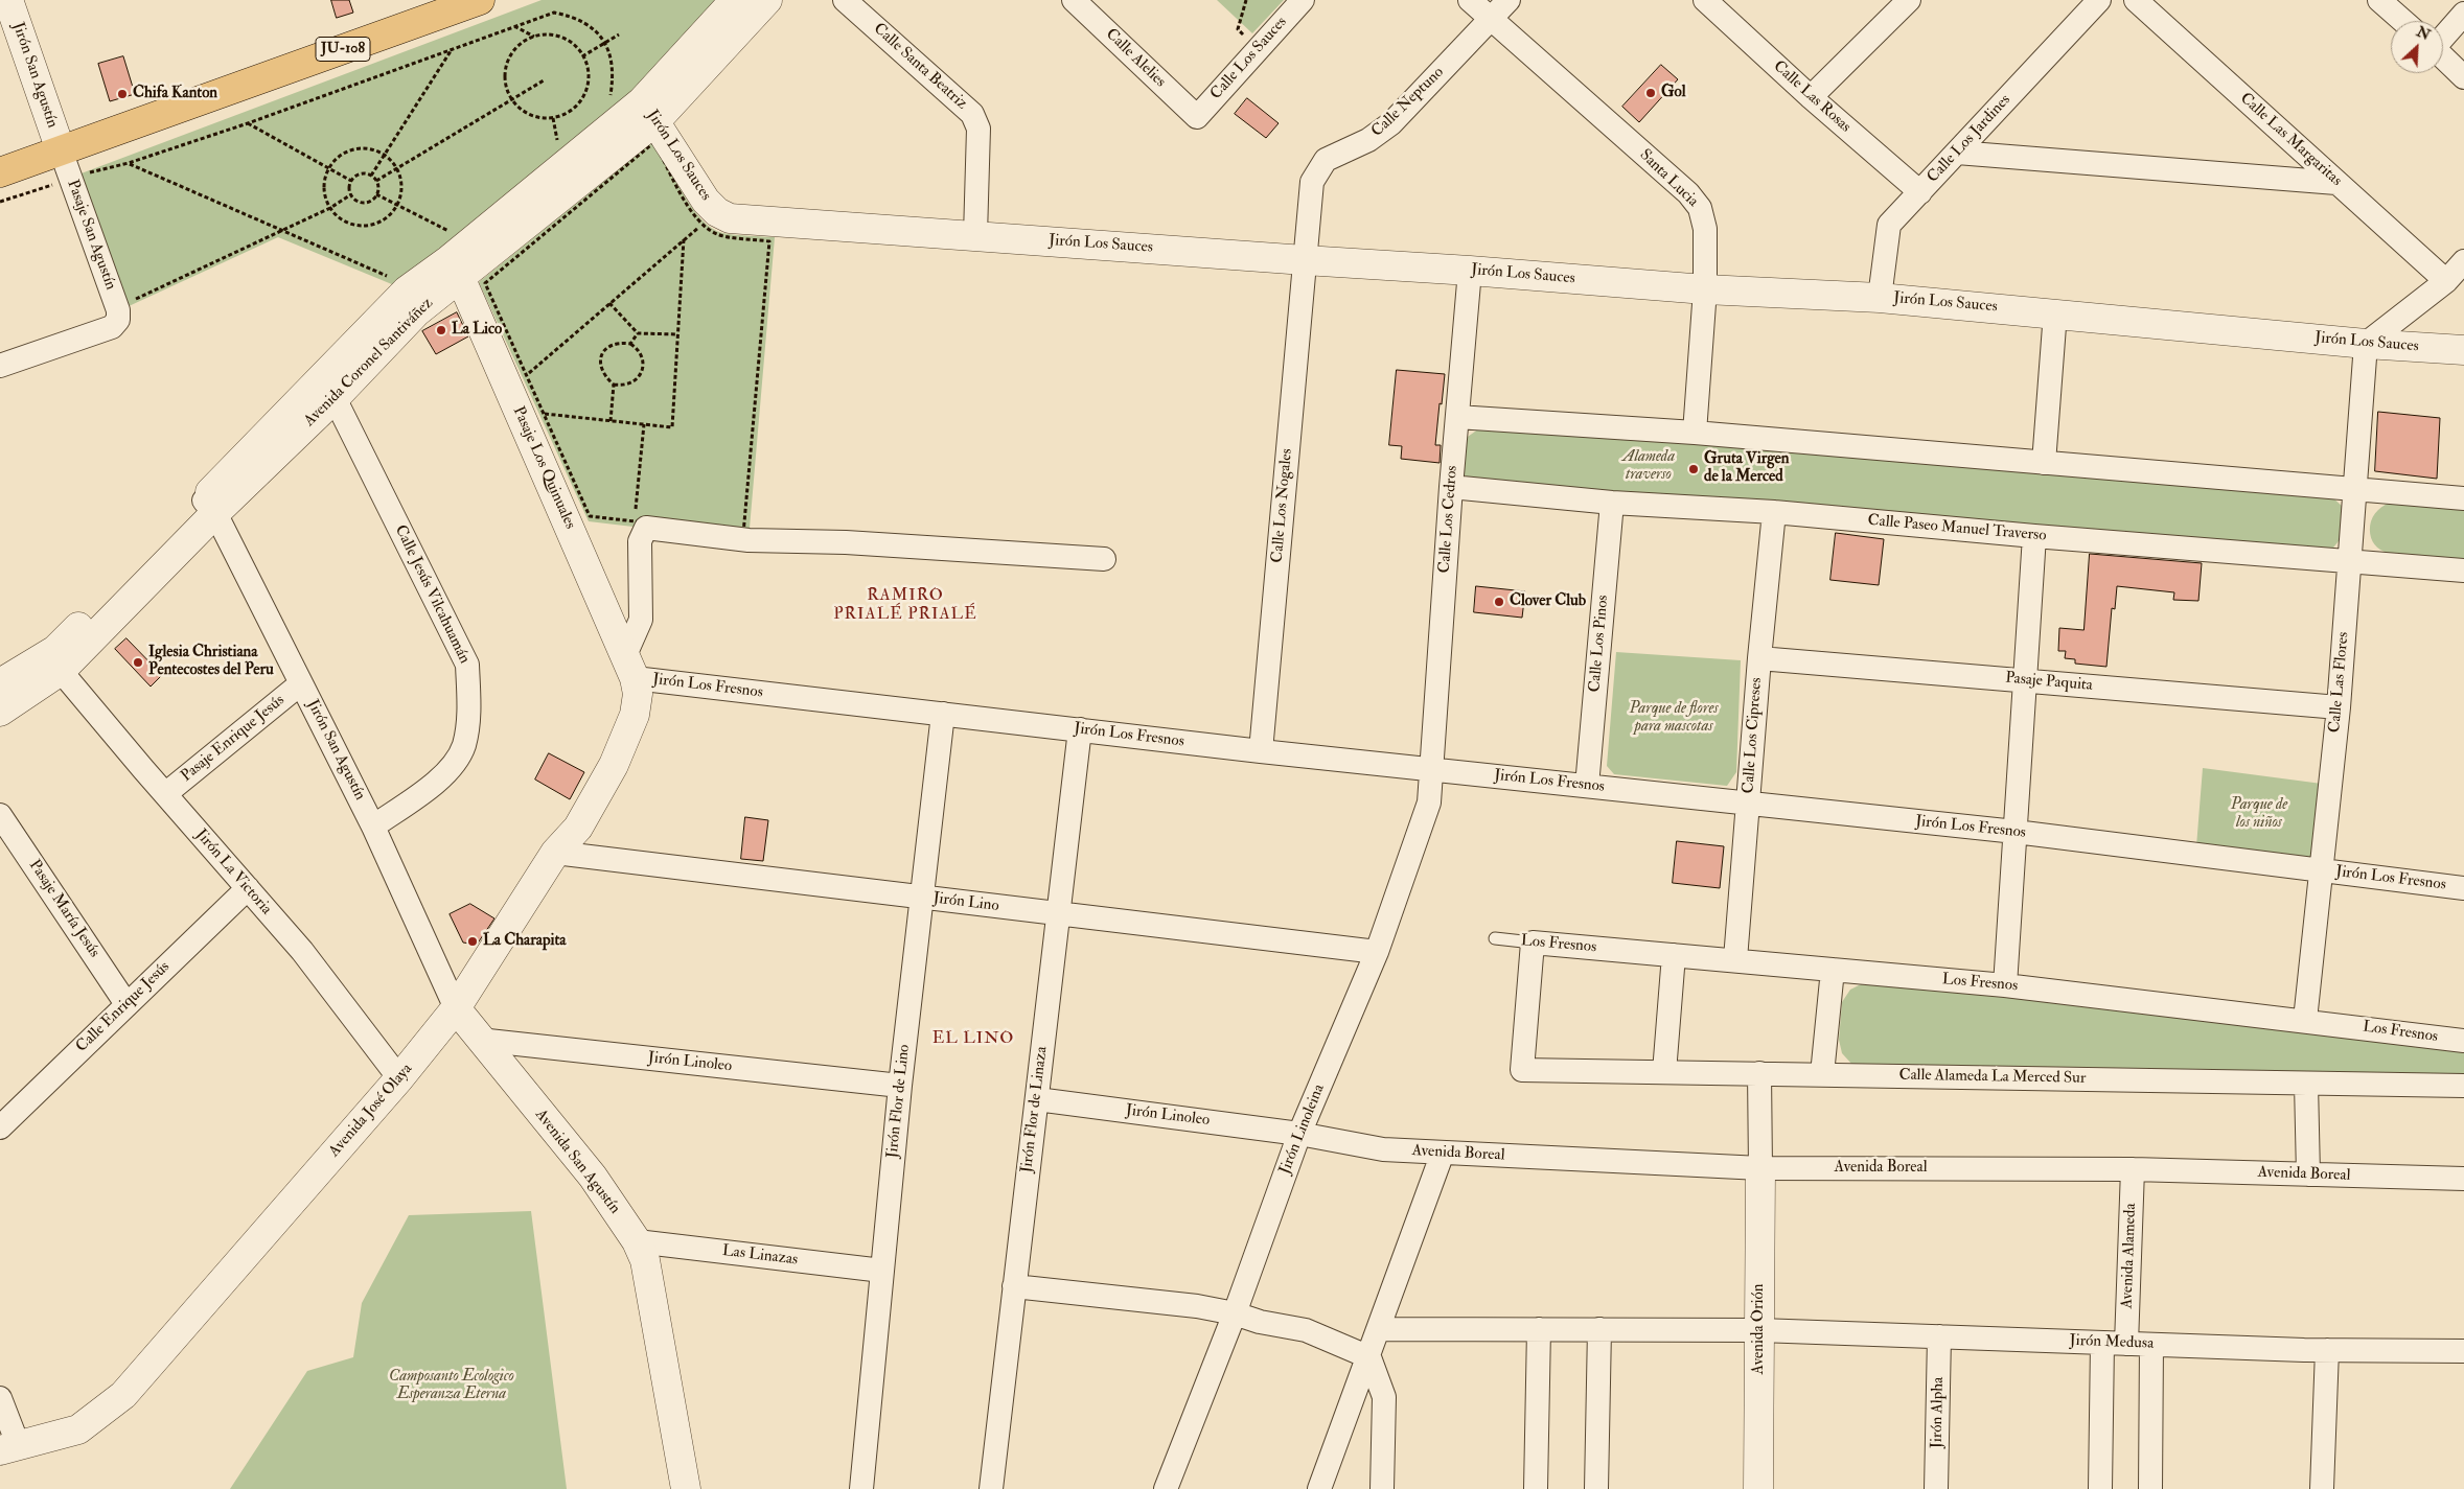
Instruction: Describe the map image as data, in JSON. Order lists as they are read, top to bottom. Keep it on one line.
{"streets":{"main road":["JU-108"],"street":["Calle Alelies","Calle Los Sauces","Calle Santa Beatriz","Jirón San Agustín","Calle Las Rosas","Calle Neptuno","Calle Los Jardines","Calle Las Margaritas","Jirón Los Sauces","Santa Lucia","Pasaje San Agustín","Avenida Coronel Santiváñez","Pasaje Los Quinuales","Calle Los Nogales","Calle Los Cedros","Calle Paseo Manuel Traverso","Calle Jesús Vilcahuamán","Calle Los Pinos","Pasaje Paquita","Calle Las Flores","Jirón Los Fresnos","Calle Los Cipreses","Pasaje Enrique Jesús","Jirón La Victoria","Jirón Lino","Pasaje María Jesús","Los Fresnos","Calle Enrique Jesús","Jirón Linoleo","Calle Alameda La Merced Sur","Jirón Flor de Lino","Jirón Flor de Linaza","Avenida José Olaya","Jirón Linoleina","Avenida Boreal","Avenida San Agustín","Las Linazas","Avenida Alameda","Avenida Orión","Jirón Medusa","Jirón Alpha"]},"crossings":[["JU-108","Jirón San Agustín"],["JU-108","Pasaje San Agustín"],["Calle Alelies","Calle Los Sauces"],["Calle Santa Beatriz","Jirón Los Sauces"],["Jirón San Agustín","Pasaje San Agustín"],["Jirón San Agustín","Avenida Coronel Santiváñez"],["Jirón San Agustín","Calle Jesús Vilcahuamán"],["Jirón San Agustín","Pasaje Enrique Jesús"],["Jirón San Agustín","Avenida José Olaya"],["Jirón San Agustín","Avenida San Agustín"],["Calle Las Rosas","Calle Los Jardines"],["Calle Neptuno","Jirón Los Sauces"],["Calle Neptuno","Santa Lucia"],["Calle Neptuno","Calle Los Nogales"],["Calle Los Jardines","Jirón Los Sauces"],["Jirón Los Sauces","Santa Lucia"],["Jirón Los Sauces","Avenida Coronel Santiváñez"],["Jirón Los Sauces","Calle Los Nogales"],["Jirón Los Sauces","Calle Los Cedros"],["Jirón Los Sauces","Calle Las Flores"],["Avenida Coronel Santiváñez","Pasaje Los Quinuales"],["Avenida Coronel Santiváñez","Calle Jesús Vilcahuamán"],["Avenida Coronel Santiváñez","Jirón La Victoria"],["Pasaje Los Quinuales","Jirón Los Fresnos"],["Pasaje Los Quinuales","Avenida José Olaya"],["Calle Los Nogales","Jirón Los Fresnos"],["Calle Los Cedros","Calle Paseo Manuel Traverso"],["Calle Los Cedros","Jirón Los Fresnos"],["Calle Los Cedros","Jirón Linoleina"],["Calle Paseo Manuel Traverso","Calle Los Pinos"],["Calle Paseo Manuel Traverso","Calle Las Flores"],["Calle Paseo Manuel Traverso","Calle Los Cipreses"],["Calle Los Pinos","Jirón Los Fresnos"],["Pasaje Paquita","Calle Las Flores"],["Pasaje Paquita","Calle Los Cipreses"],["Calle Las Flores","Jirón Los Fresnos"],["Calle Las Flores","Los Fresnos"],["Jirón Los Fresnos","Calle Los Cipreses"],["Jirón Los Fresnos","Jirón Flor de Lino"],["Jirón Los Fresnos","Jirón Flor de Linaza"],["Jirón Los Fresnos","Avenida José Olaya"],["Jirón Los Fresnos","Jirón Linoleina"],["Calle Los Cipreses","Los Fresnos"],["Pasaje Enrique Jesús","Jirón La Victoria"],["Jirón La Victoria","Calle Enrique Jesús"],["Jirón La Victoria","Avenida José Olaya"],["Jirón Lino","Jirón Flor de Lino"],["Jirón Lino","Jirón Flor de Linaza"],["Jirón Lino","Avenida José Olaya"],["Jirón Lino","Jirón Linoleina"],["Pasaje María Jesús","Calle Enrique Jesús"],["Los Fresnos","Calle Alameda La Merced Sur"],["Jirón Linoleo","Jirón Flor de Lino"],["Jirón Linoleo","Jirón Flor de Linaza"],["Jirón Linoleo","Jirón Linoleina"],["Jirón Linoleo","Avenida Boreal"],["Jirón Linoleo","Avenida San Agustín"],["Jirón Flor de Lino","Las Linazas"],["Avenida José Olaya","Avenida San Agustín"],["Jirón Linoleina","Avenida Boreal"],["Avenida Boreal","Avenida Alameda"],["Avenida Boreal","Avenida Orión"],["Avenida San Agustín","Las Linazas"],["Avenida Alameda","Jirón Medusa"],["Avenida Orión","Jirón Medusa"],["Jirón Medusa","Jirón Alpha"]],"districts":["RAMIRO PRIALÉ PRIALÉ","EL LINO"],"parks":["Alameda traverso","Parque de flores para mascotas","Parque de los niños","Camposanto Ecologico Esperanza Eterna"],"places":["Gol","Chifa Kanton","La Lico","Gruta Virgen de la Merced","Clover Club","Iglesia Christiana Pentecostes del Peru","La Charapita"],"north":"top right"}
